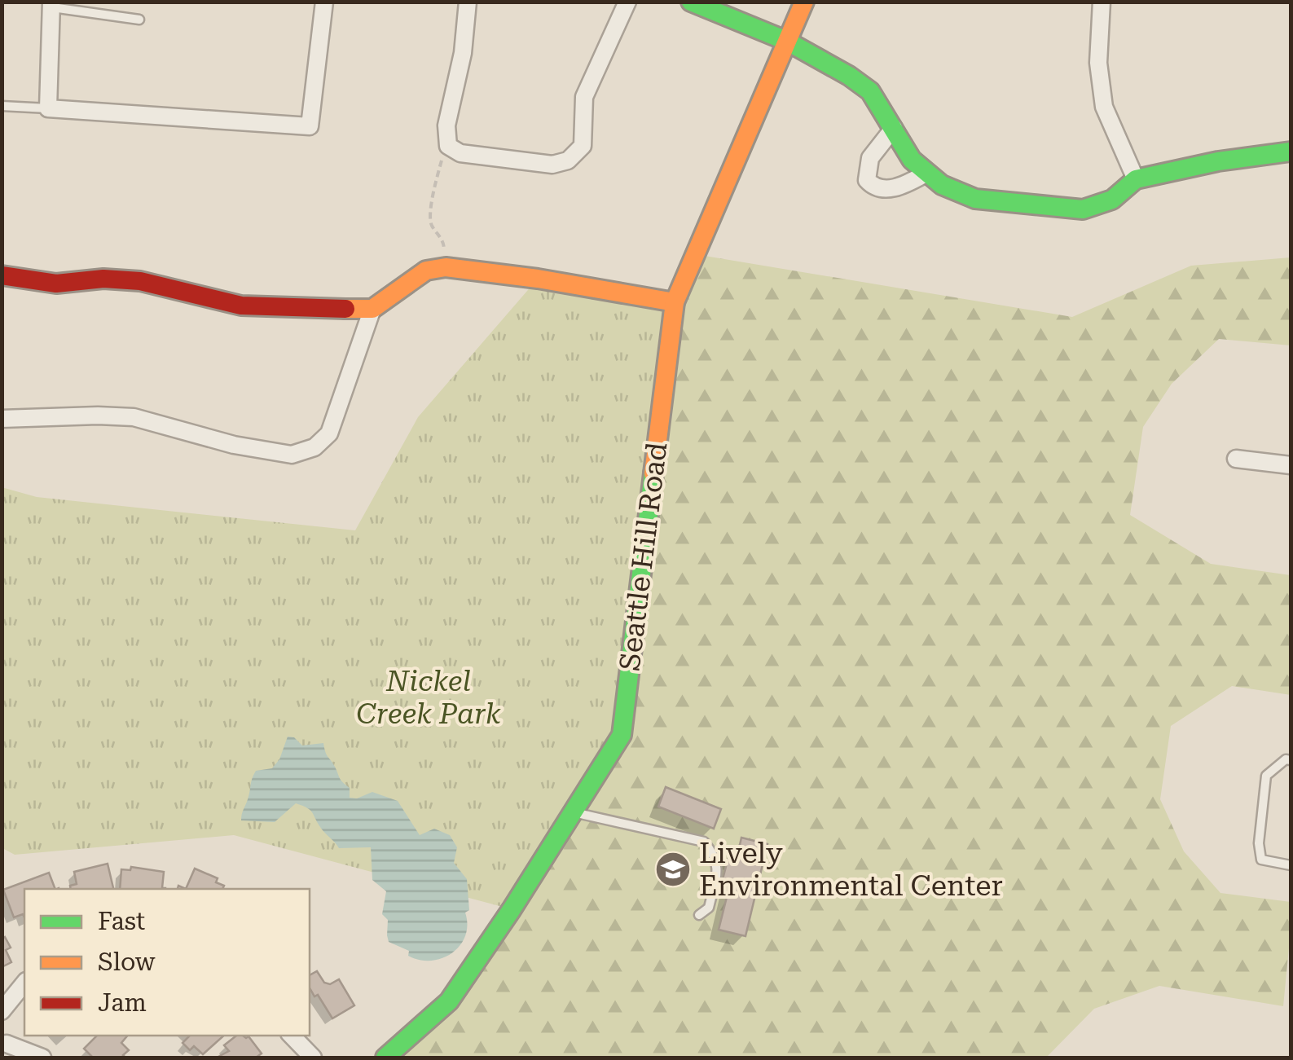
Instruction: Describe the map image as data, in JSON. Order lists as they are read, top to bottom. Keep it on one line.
{"streets":{"street":["Seattle Hill Road"]},"parks":["Nickel Creek Park"],"places":{"school or university":["Lively Environmental Center"]},"legend":["Fast","Slow","Jam"]}
